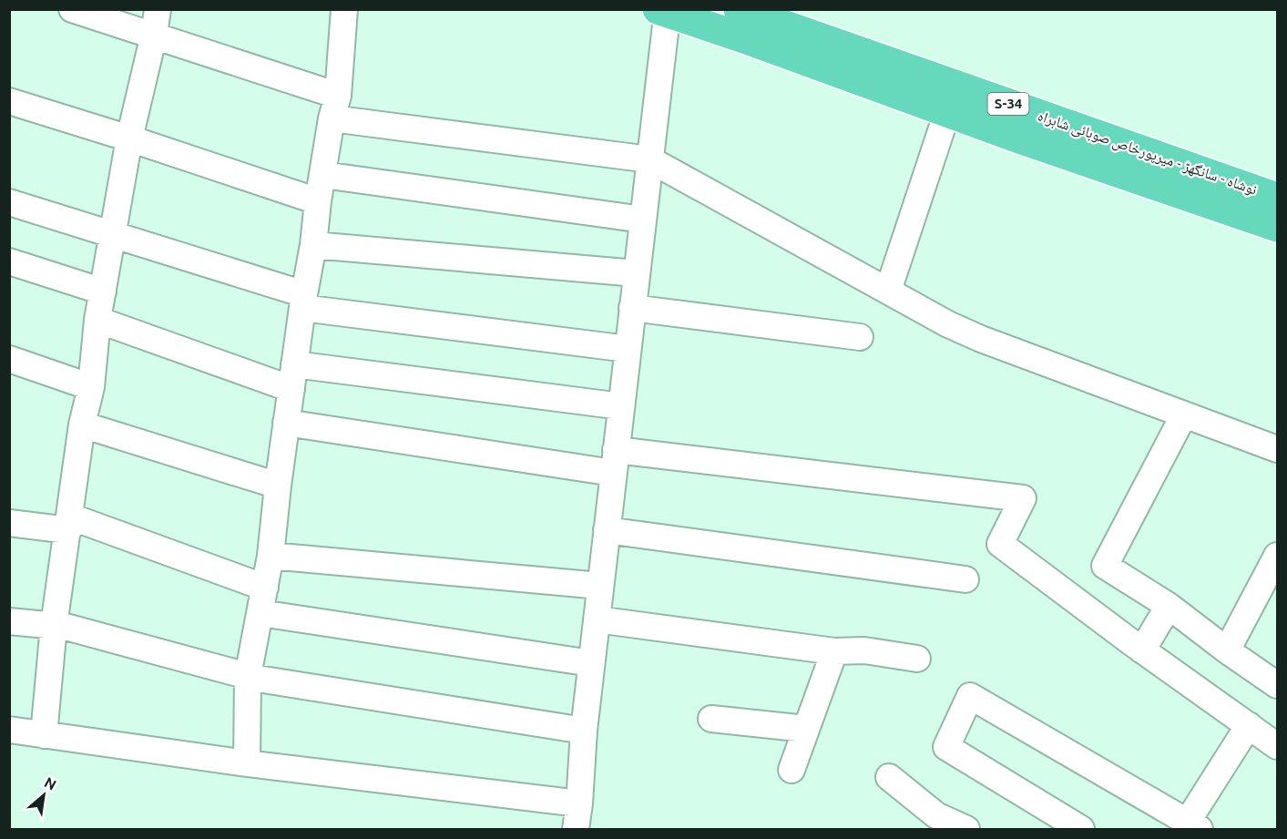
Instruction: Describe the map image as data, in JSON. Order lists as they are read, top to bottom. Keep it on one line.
{"streets":{"main road":["S-34","نوشاہ - سانگھڑ - میرپورخاص صوبائی شاہراہ"]},"north":"top right"}
